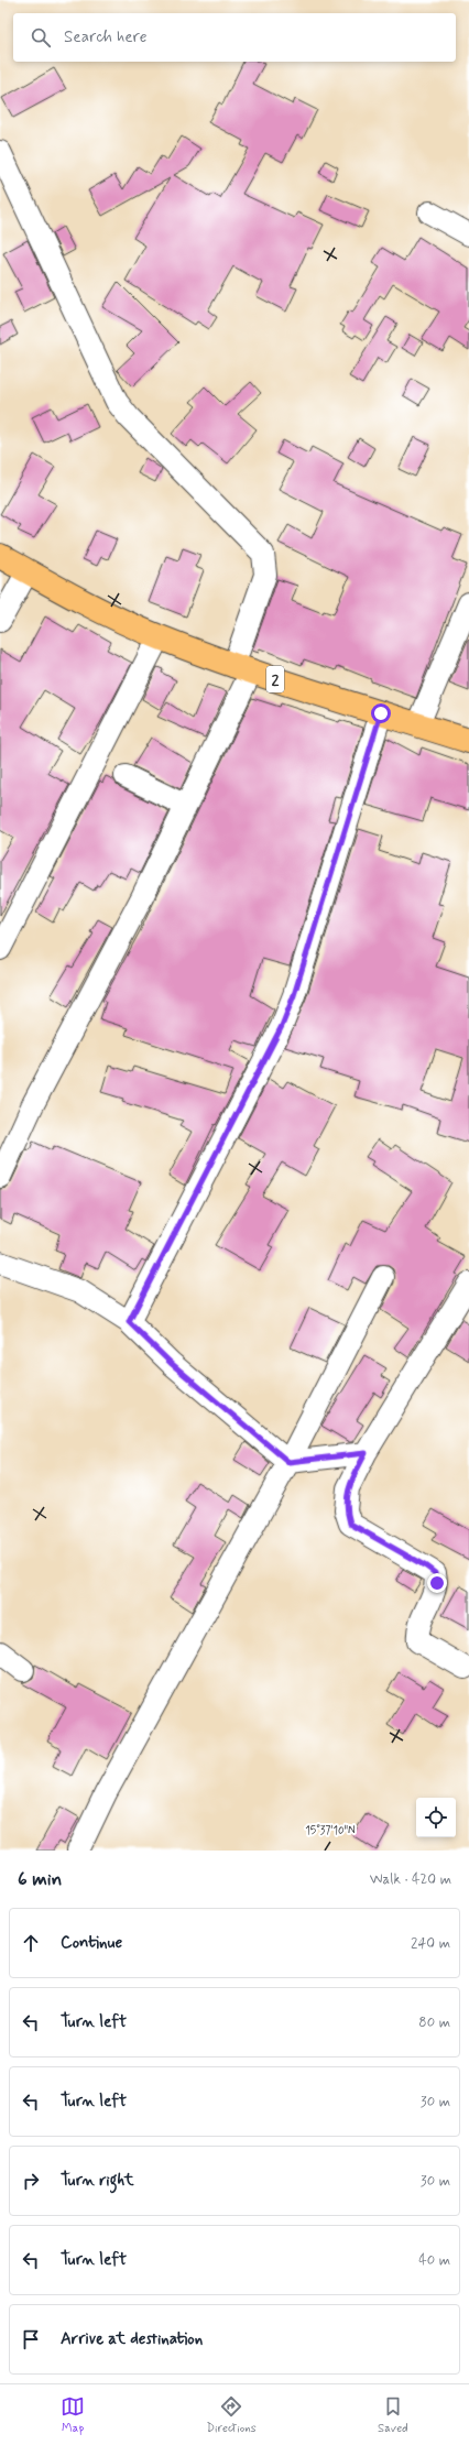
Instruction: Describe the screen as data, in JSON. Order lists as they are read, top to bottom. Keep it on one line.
{"streets":{"highway":["2"]},"page":{"search":"Search here","heading":["6 min","Walk · 420 m"],"list":[["Continue","240 m"],["Turn left","80 m"],["Turn left","30 m"],["Turn right","30 m"],["Turn left","40 m"],"Arrive at destination"],"nav":["Map","Directions","Saved"]},"coordinates":["15°37'10\"N"]}
